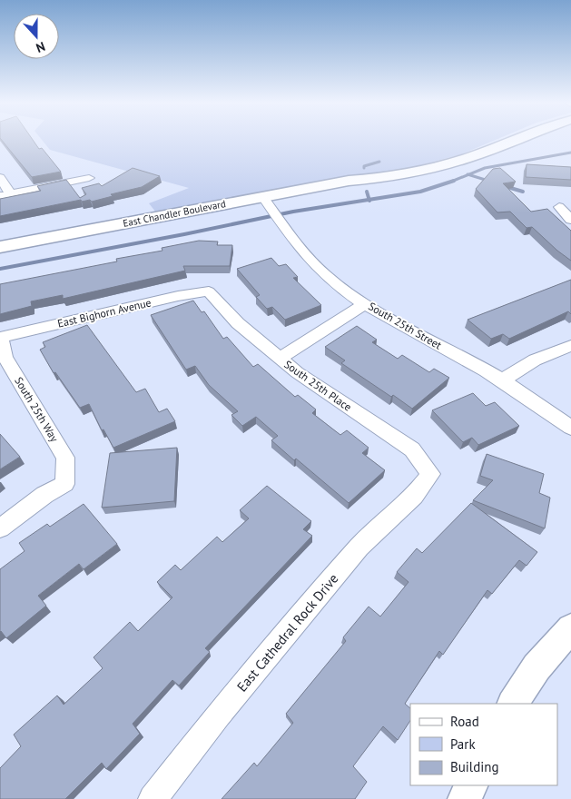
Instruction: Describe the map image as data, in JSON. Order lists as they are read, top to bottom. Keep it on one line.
{"streets":{"main road":["East Chandler Boulevard"],"street":["East Bighorn Avenue","South 25th Street","South 25th Place","South 25th Way","East Cathedral Rock Drive"]},"crossings":[["East Chandler Boulevard","South 25th Street"],["East Bighorn Avenue","South 25th Place"],["East Bighorn Avenue","South 25th Way"],["South 25th Place","East Cathedral Rock Drive"]],"legend":["Road","Park","Building"],"north":"bottom"}
